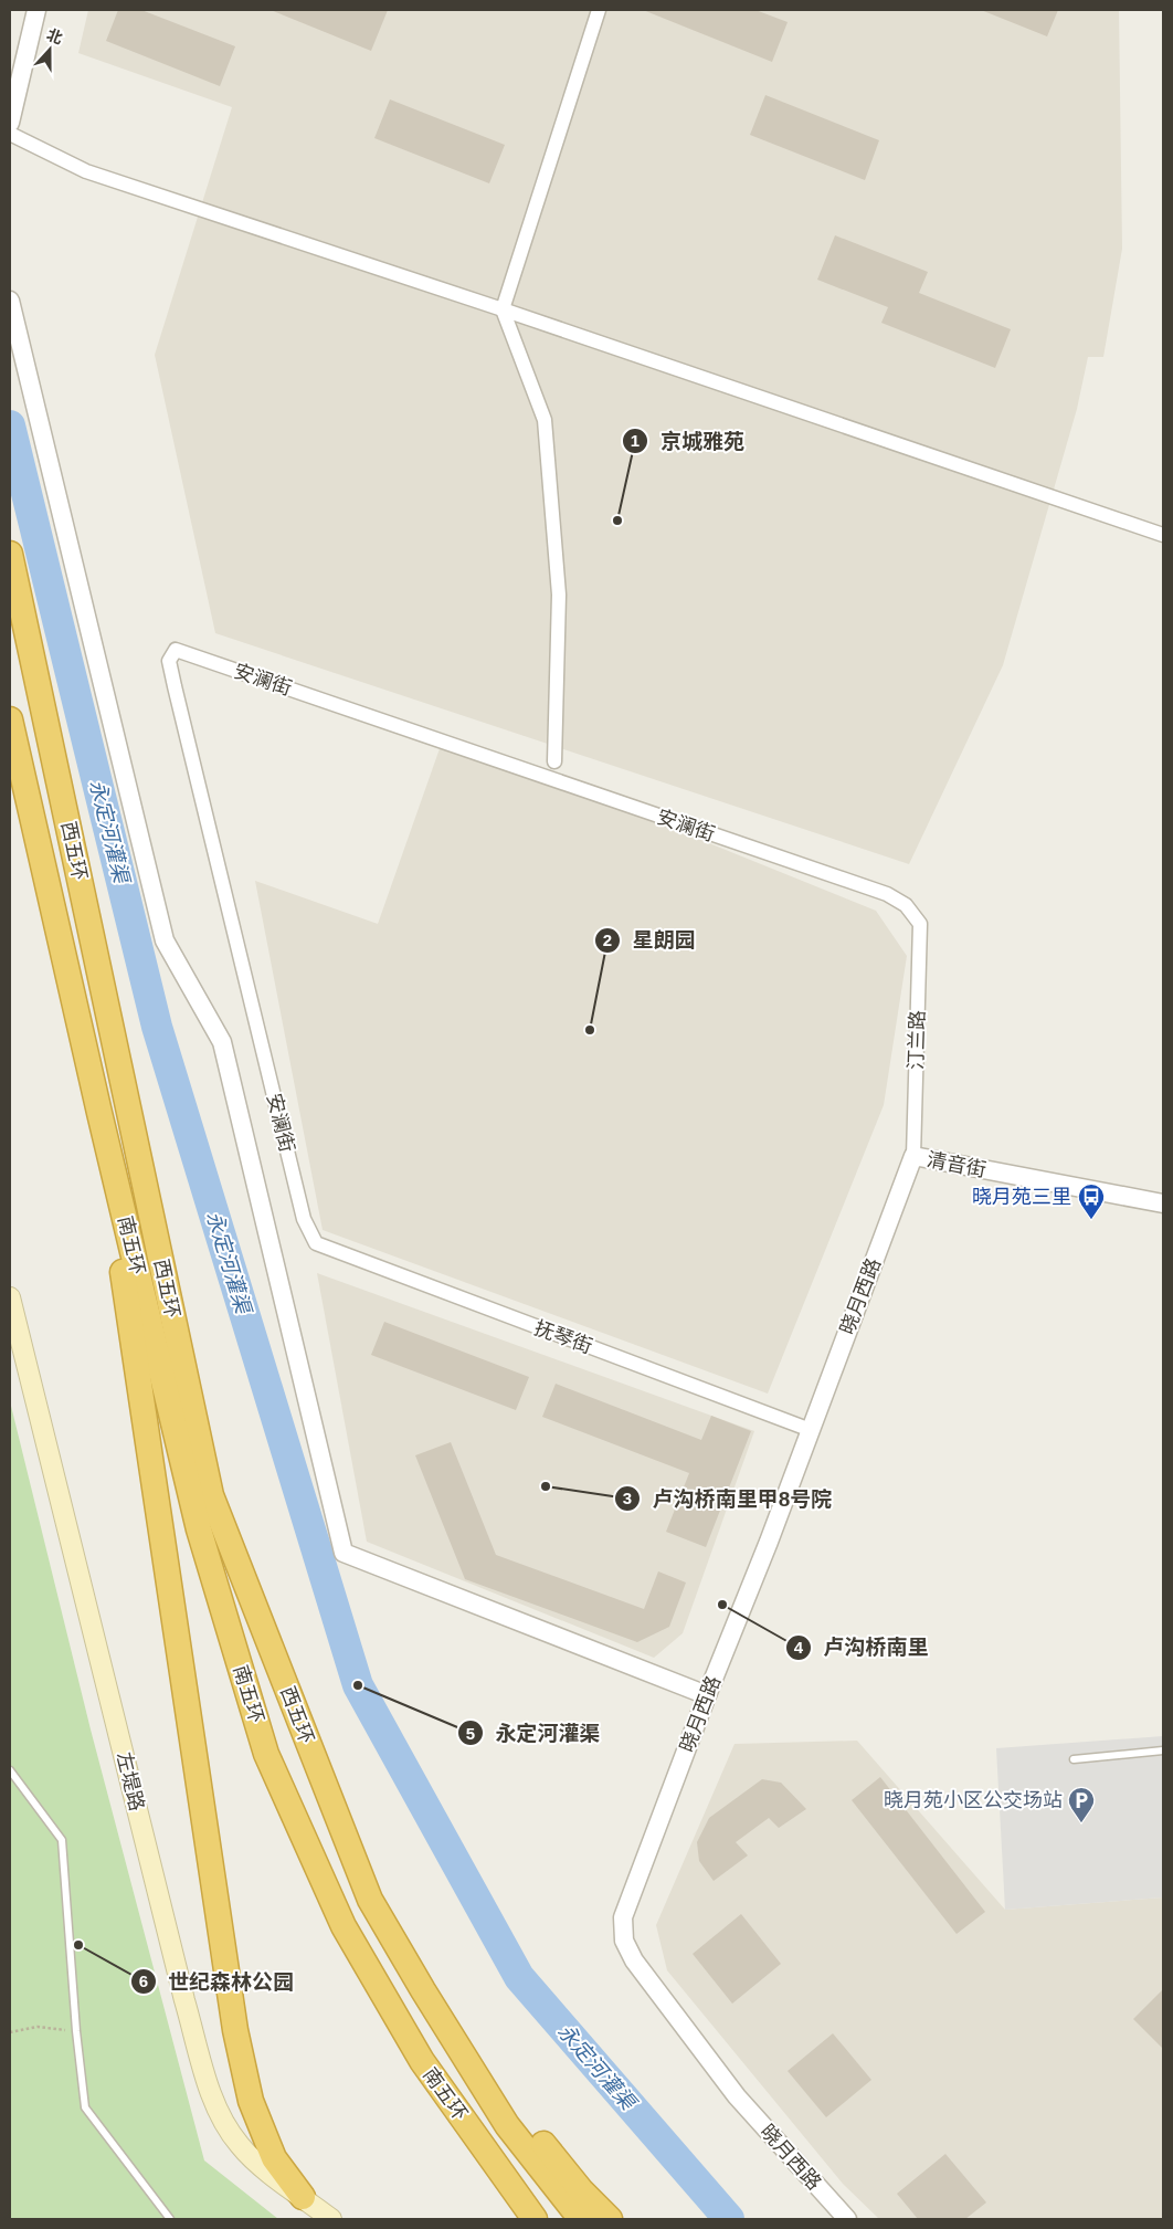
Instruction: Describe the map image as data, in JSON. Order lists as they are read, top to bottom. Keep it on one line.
{"streets":{"highway":["西五环","南五环"],"main road":["左堤路"],"street":["安澜街","汀兰路","清音街","晓月西路","抚琴街"]},"crossings":[["安澜街","汀兰路"],["安澜街","抚琴街"],["西五环","南五环"],["汀兰路","清音街"],["汀兰路","晓月西路"],["清音街","晓月西路"],["晓月西路","抚琴街"]],"water":["永定河灌渠"],"places":{"other":["京城雅苑","星朗园","卢沟桥南里甲8号院","卢沟桥南里","永定河灌渠","世纪森林公园"],"bus stop":["晓月苑三里"],"parking":["晓月苑小区公交场站"]},"north":"top"}
